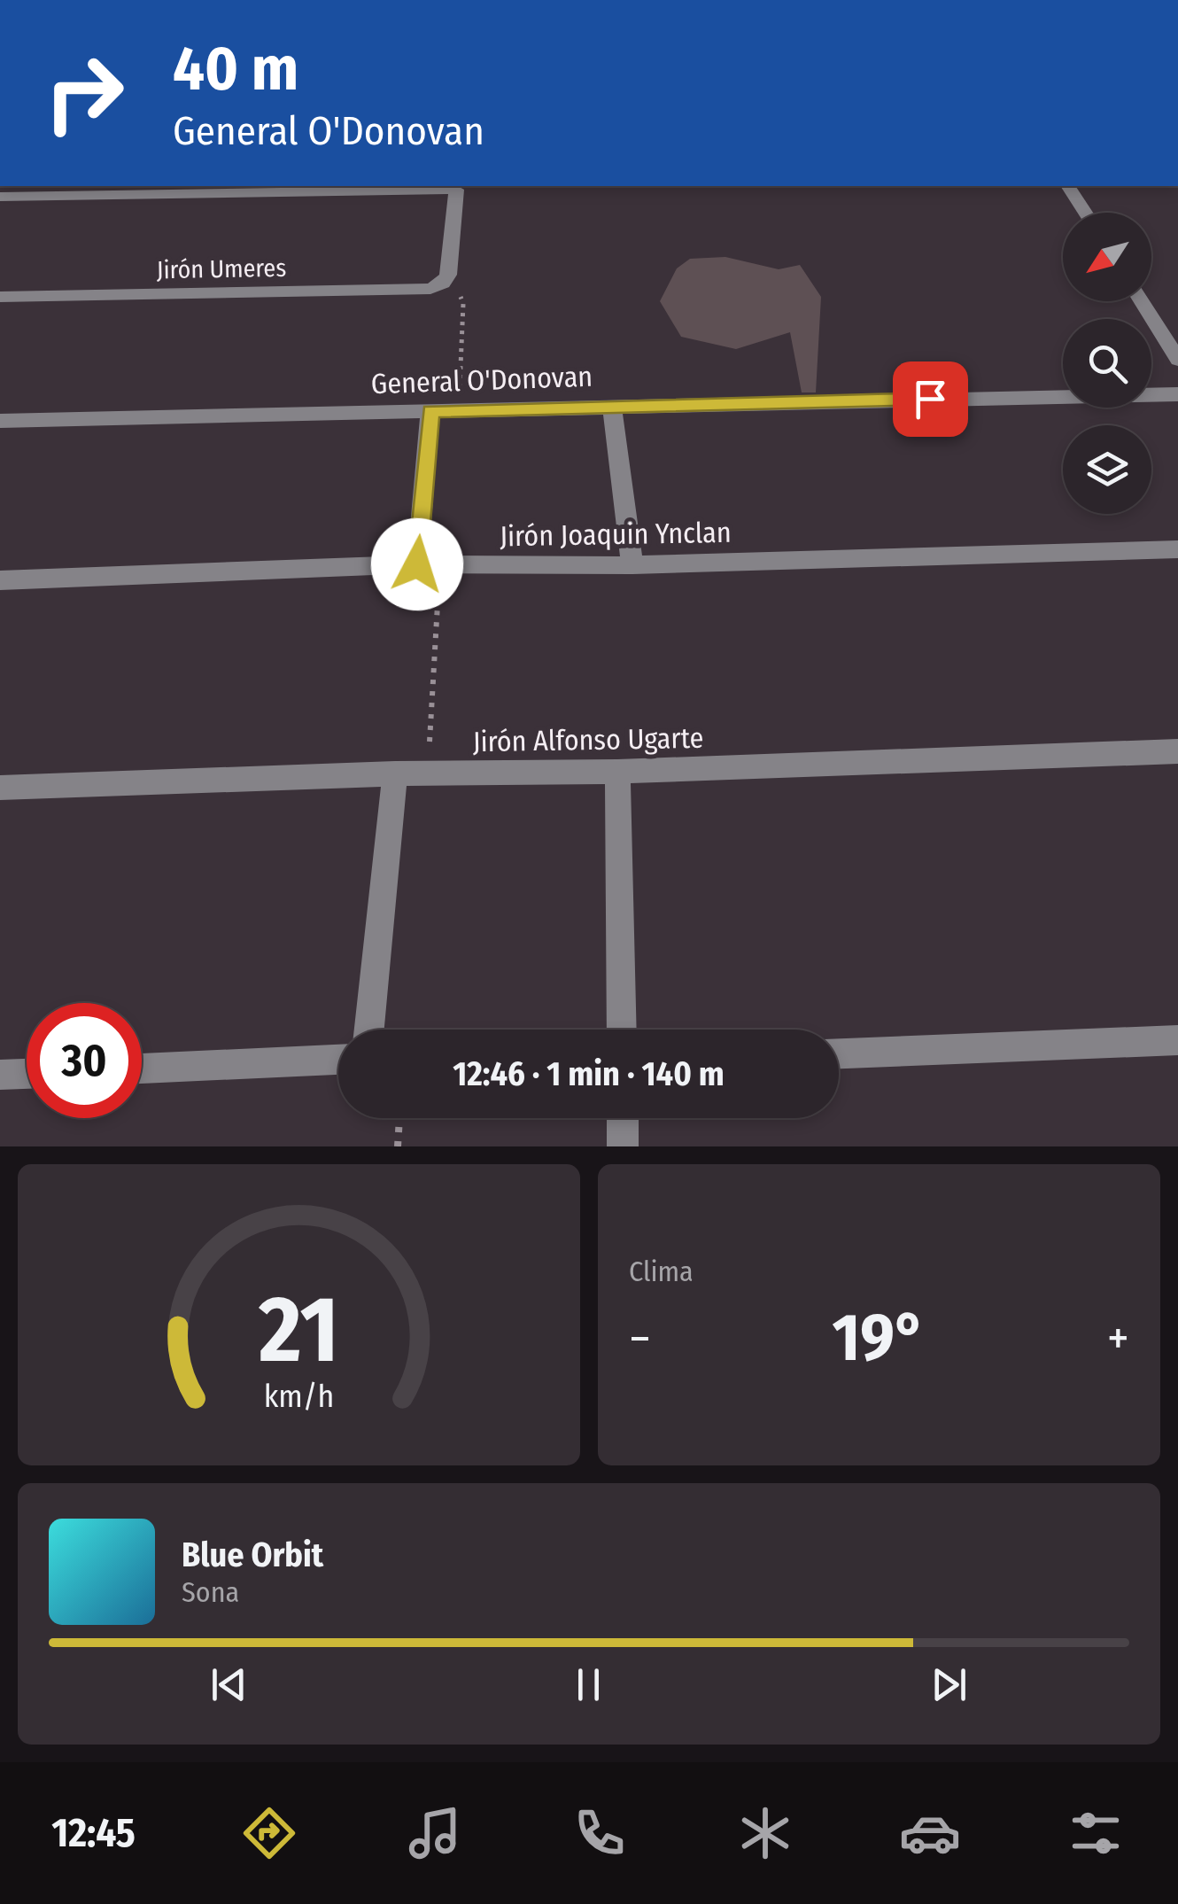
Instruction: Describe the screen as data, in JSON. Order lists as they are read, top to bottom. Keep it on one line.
{"streets":{"street":["Jirón Umeres","General O'Donovan","Jirón Joaquin Ynclan","Jirón Alfonso Ugarte"]},"north":"bottom left","page":{"turn":["40 m","General O'Donovan"],"limit":"30","trip":"12:46 · 1 min · 140 m","tile":"Clima","heat":["−","19°","+"],"song":["Blue Orbit","Sona"],"tabs":"12:45","gauge":["21","km/h"]}}
